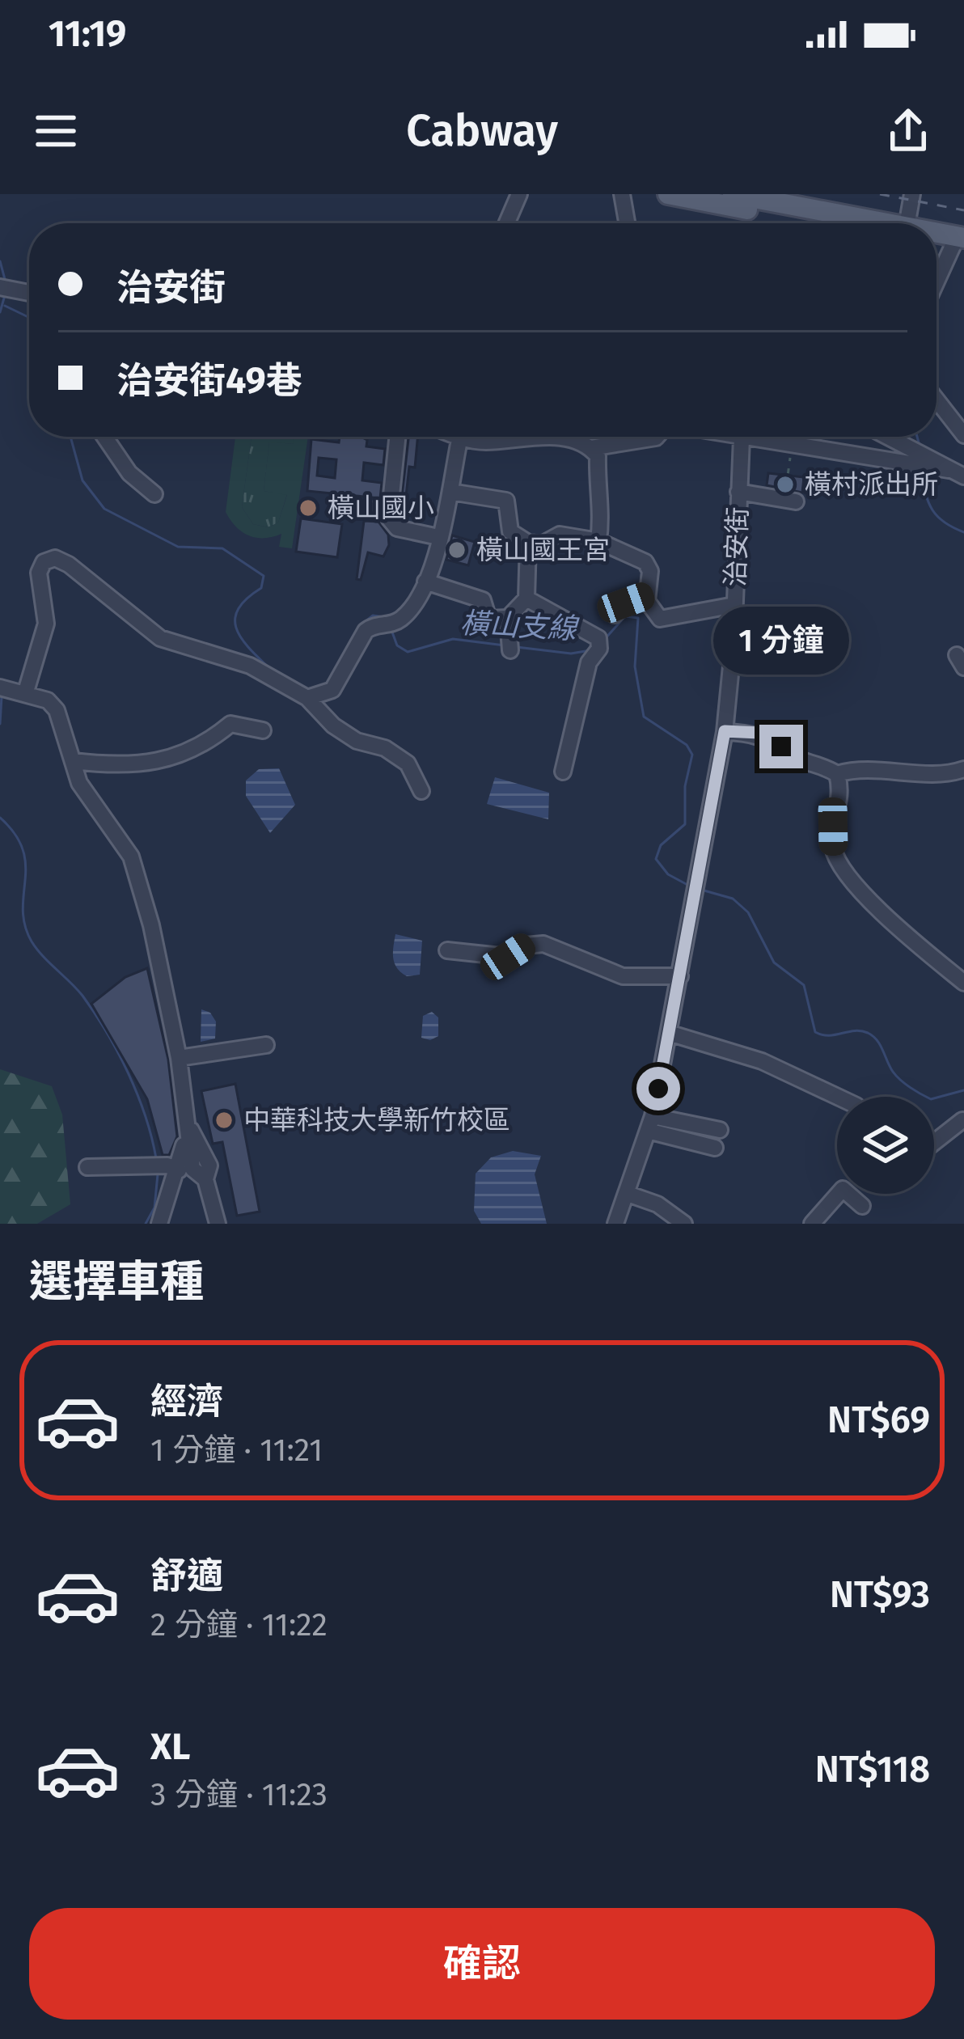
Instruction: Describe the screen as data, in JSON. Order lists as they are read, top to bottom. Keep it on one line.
{"streets":{"street":["治安街"]},"water":["橫山支線"],"places":["橫村派出所","橫山國小","橫山國王宮","中華科技大學新竹校區"],"page":{"status":"11:19","header":"Cabway","banner":["治安街","治安街49巷"],"bubble":"1 分鐘","heading":"選擇車種","list":[{"name":"經濟","note":"1 分鐘 · 11:21","value":"NT$69"},{"name":"舒適","note":"2 分鐘 · 11:22","value":"NT$93"},{"name":"XL","note":"3 分鐘 · 11:23","value":"NT$118"}],"buttons":"確認"}}
